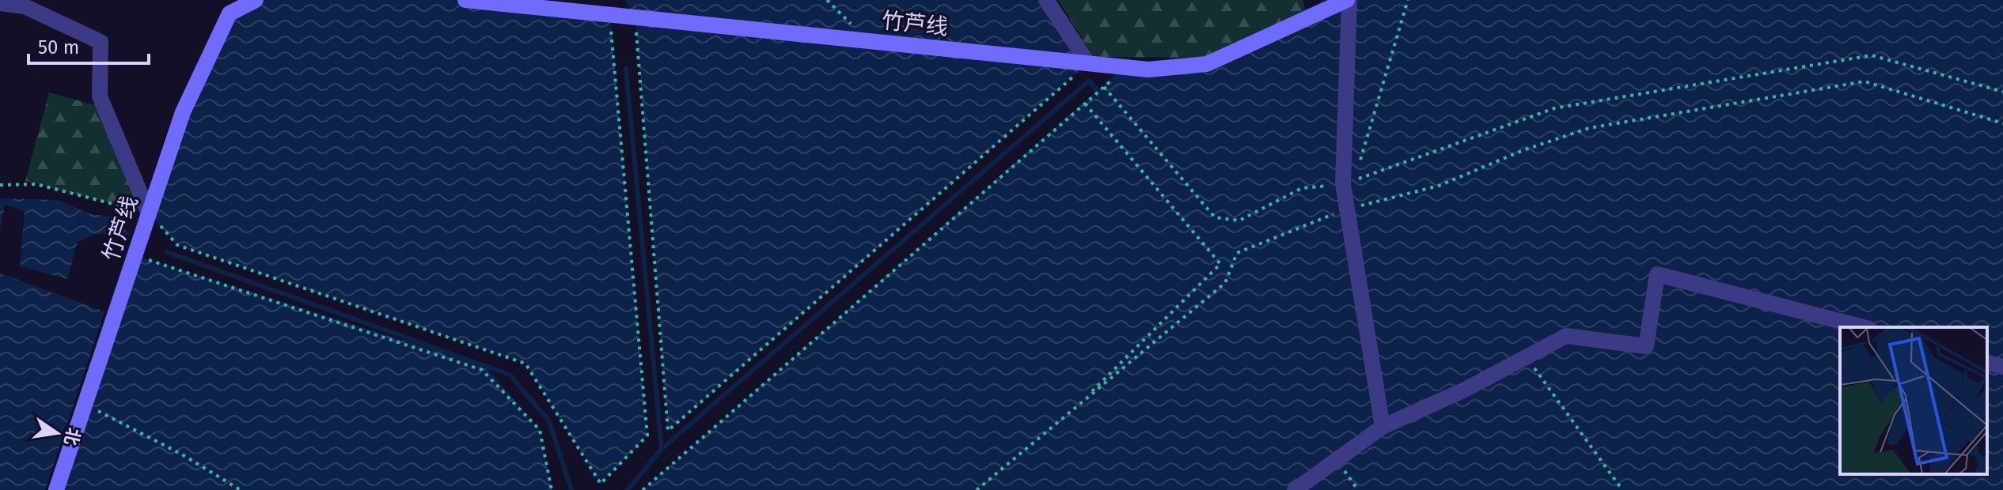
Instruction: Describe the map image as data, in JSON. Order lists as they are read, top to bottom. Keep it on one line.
{"streets":{"street":["竹芦线"]},"scale_bar":"50 m","north":"right"}
